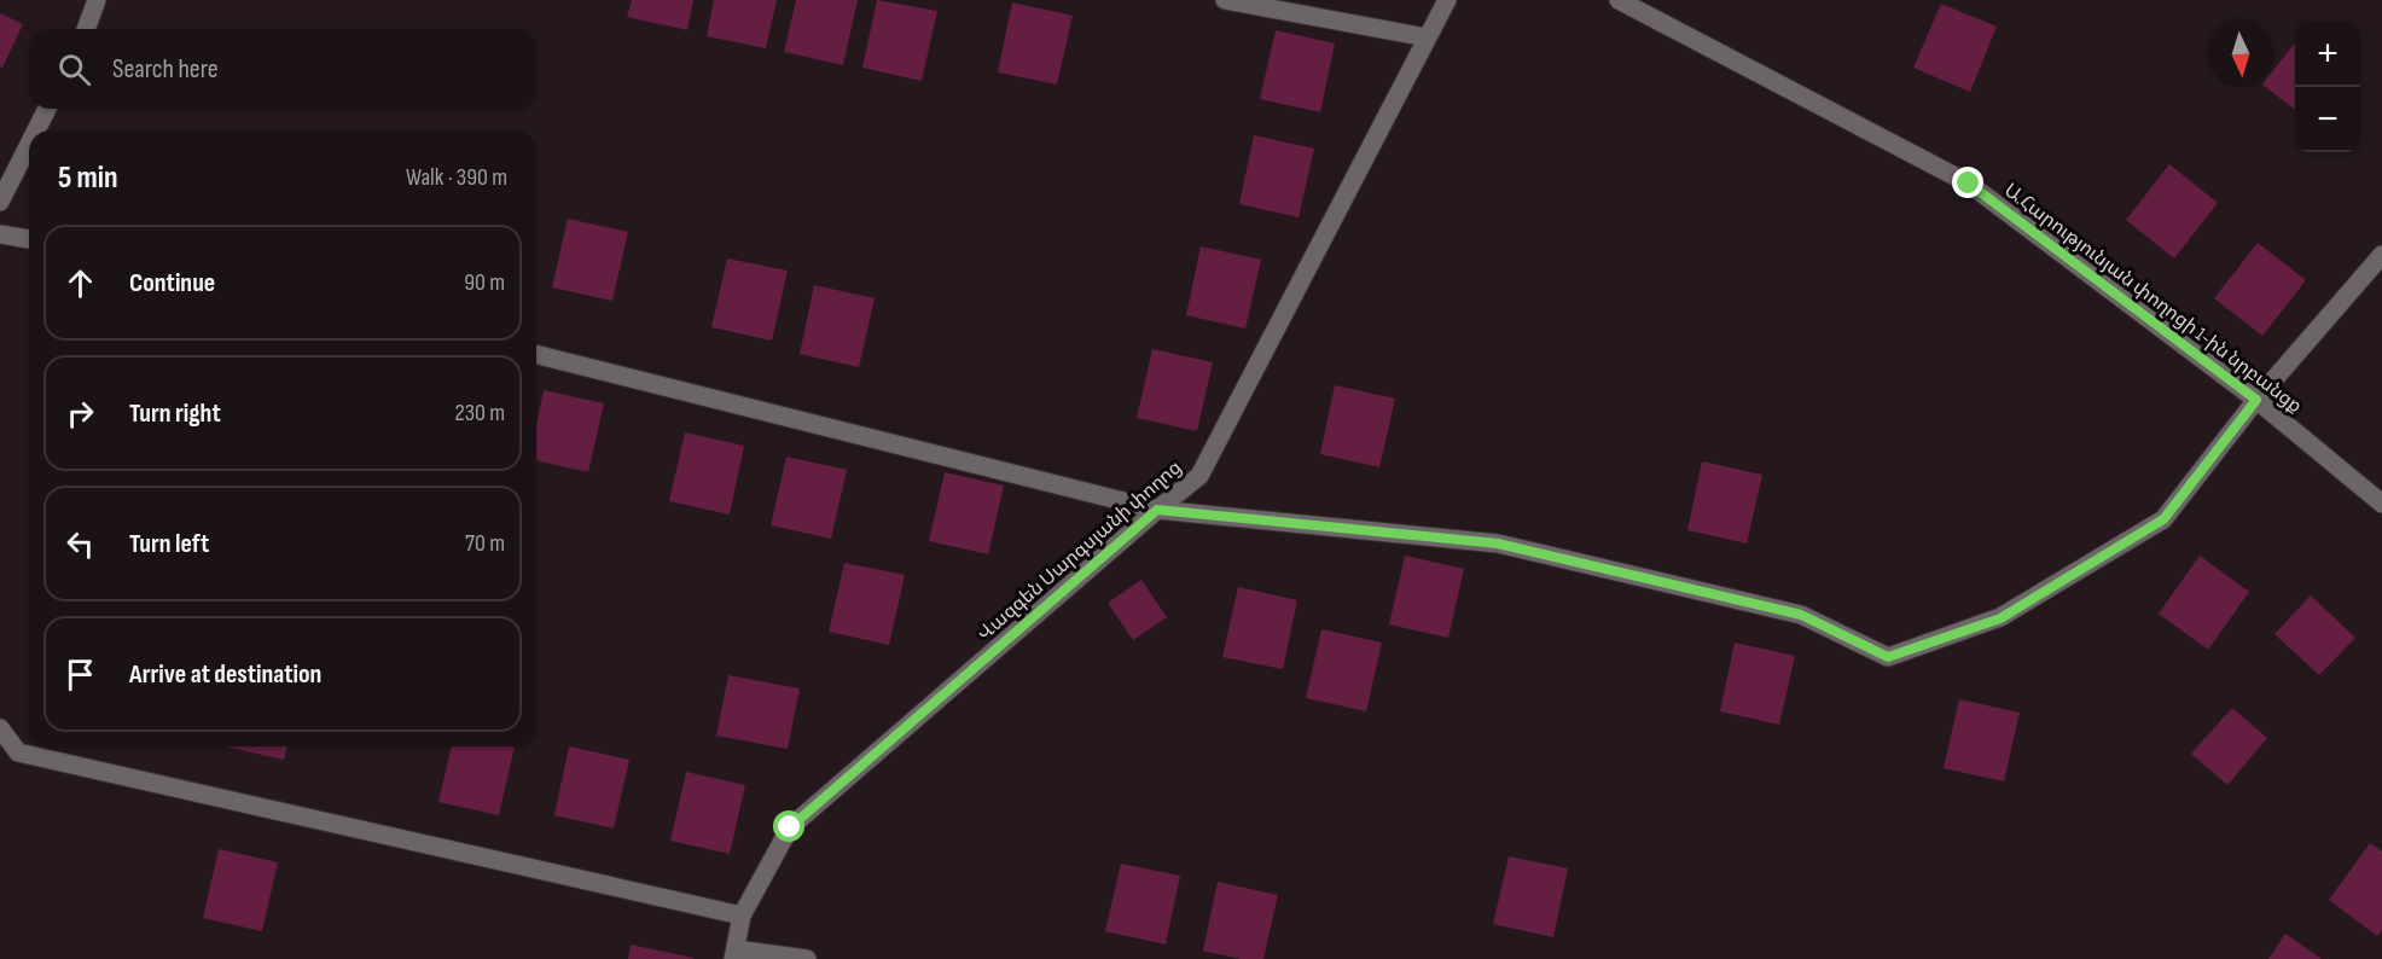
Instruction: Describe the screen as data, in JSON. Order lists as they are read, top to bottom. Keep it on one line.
{"streets":{"street":["Ա.Հարությունյան փողոցի 1-ին նրբանցք","Վազգեն Սարգսյանի փողոց"]},"north":"bottom","page":{"map_buttons":["+","−"],"search":"Search here","heading":["5 min","Walk · 390 m"],"list":[["Continue","90 m"],["Turn right","230 m"],["Turn left","70 m"],"Arrive at destination"]}}
